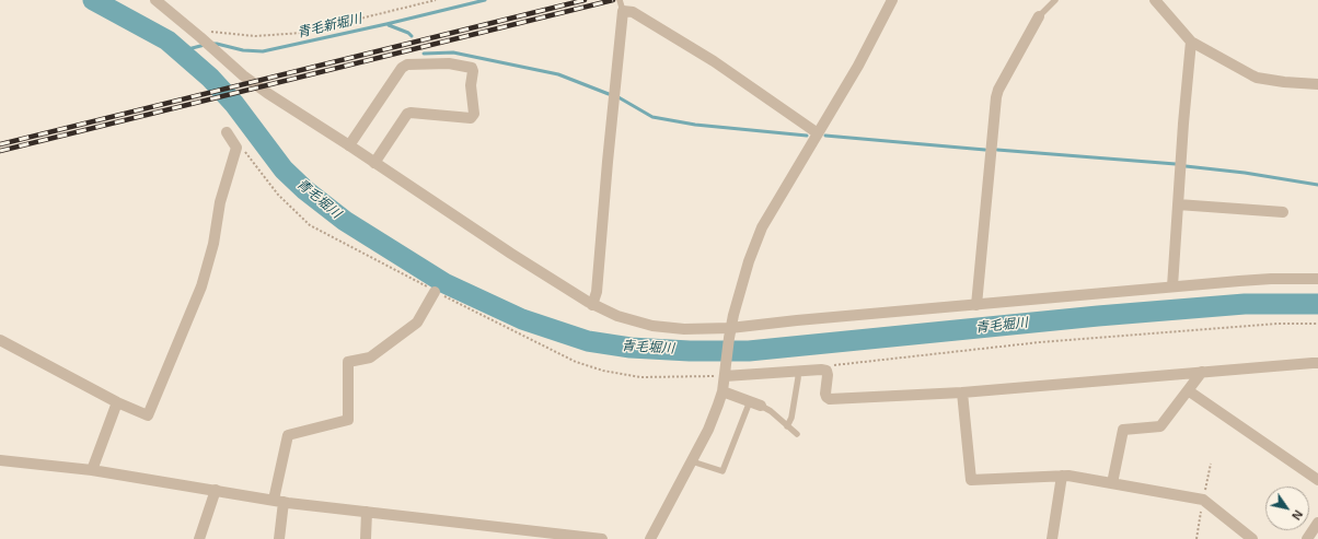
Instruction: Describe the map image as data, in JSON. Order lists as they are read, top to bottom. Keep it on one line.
{"water":["青毛新堀川","青毛堀川"],"north":"bottom right"}
